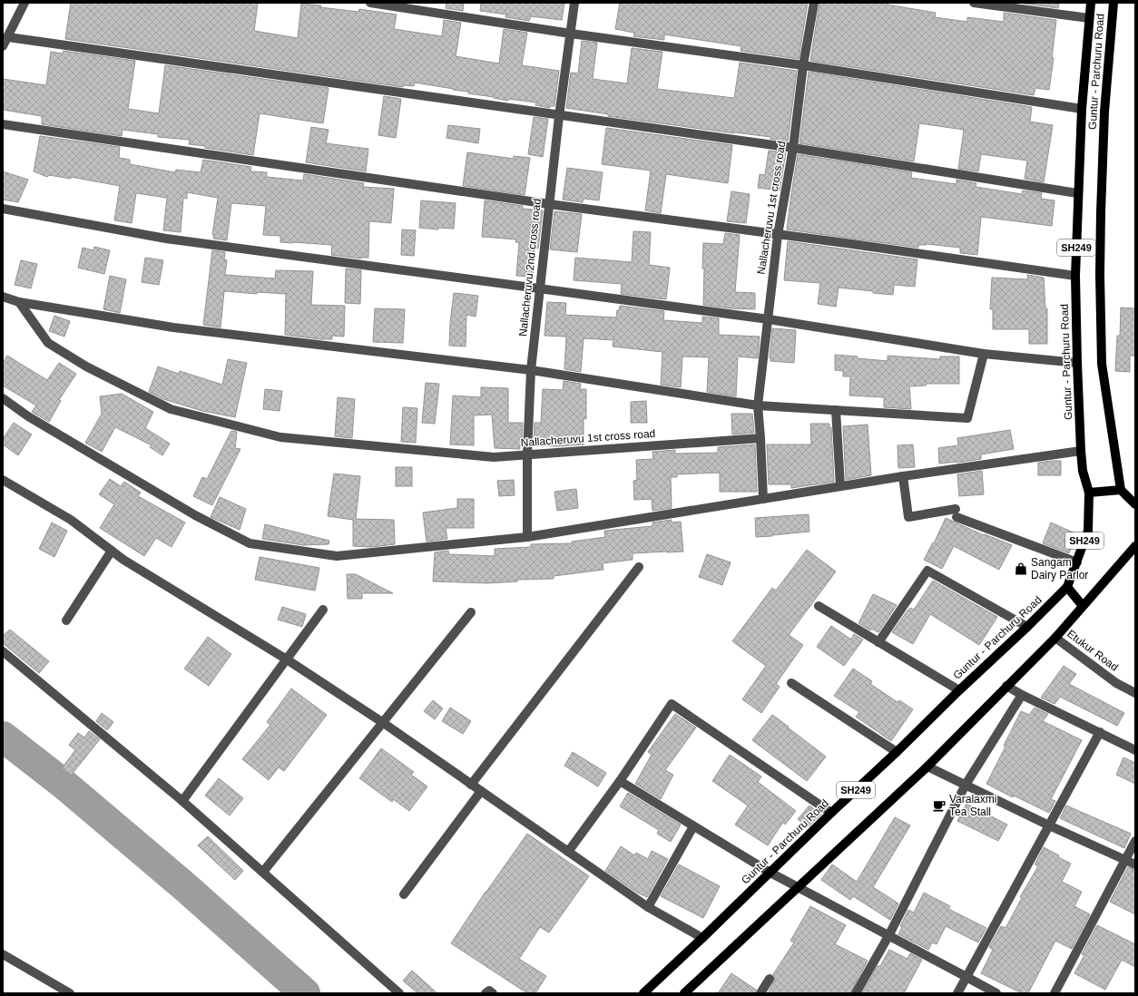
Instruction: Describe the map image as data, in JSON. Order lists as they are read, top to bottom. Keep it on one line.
{"streets":{"main road":["Guntur - Parchuru Road","SH249"],"street":["Nallacheruvu 1st cross road","Nallacheruvu 2nd cross road","Etukur Road"]},"crossings":[["Nallacheruvu 1st cross road","Nallacheruvu 2nd cross road"],["SH249","Etukur Road"]],"places":{"shop":["Sangam Dairy Parlor"],"cafe":["Varalaxmi Tea Stall"]}}
